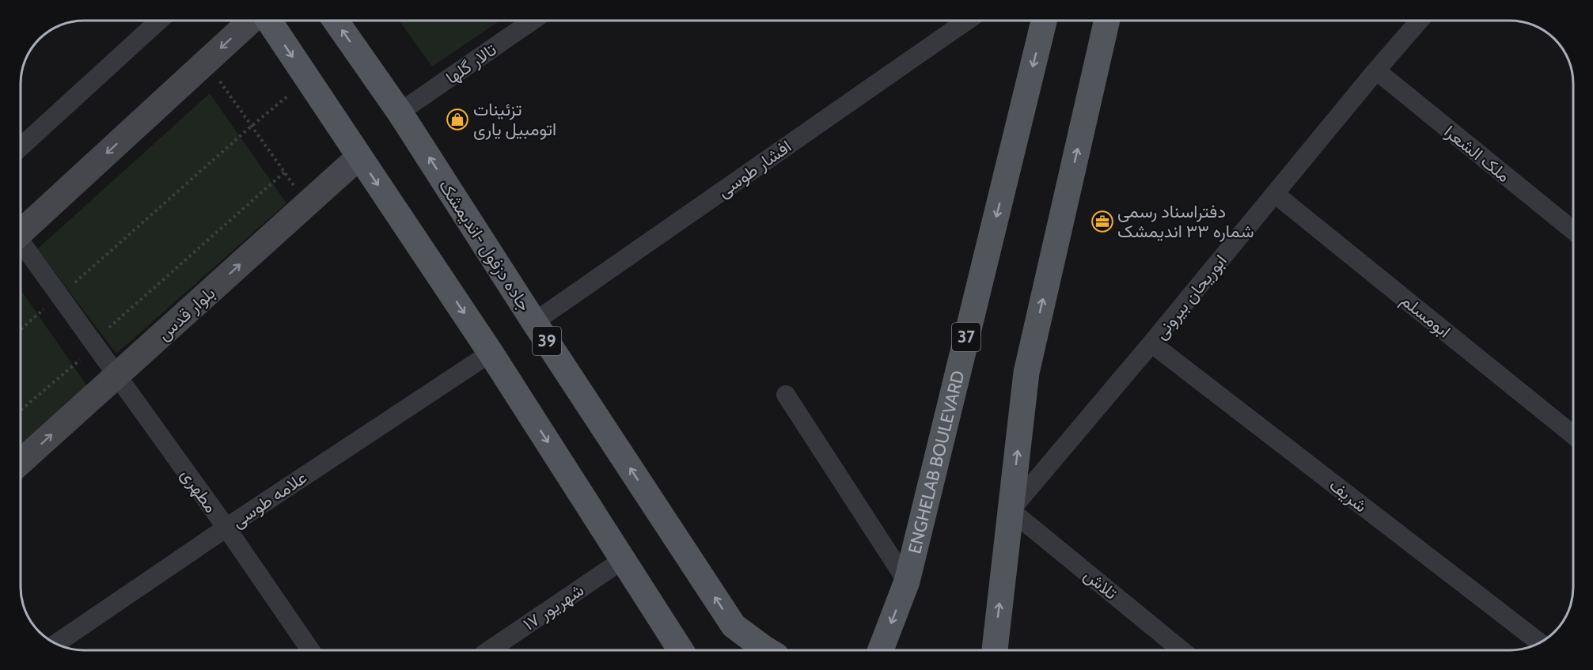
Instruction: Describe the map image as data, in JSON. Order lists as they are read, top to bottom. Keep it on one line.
{"streets":{"main road":["جاده دزفول -اندیمشک","بلوار قدس","37","39","ENGHELAB BOULEVARD"],"street":["تالار گلها","ملک الشعرا","افشار طوسی","ابوریحان بیرونی","ابومسلم","مطهری","شریف","علامه طوسی","تلاش","۱۷ شهریور"]},"crossings":[["تالار گلها","جاده دزفول -اندیمشک"],["ملک الشعرا","ابوریحان بیرونی"],["افشار طوسی","جاده دزفول -اندیمشک"],["ابوریحان بیرونی","ابومسلم"],["ابوریحان بیرونی","شریف"],["ابوریحان بیرونی","تلاش"],["بلوار قدس","مطهری"],["مطهری","علامه طوسی"]],"places":{"shop":["تزئینات اتومبیل یاری"],"office":["دفتراسناد رسمی شماره ۳۳ اندیمشک"]}}
